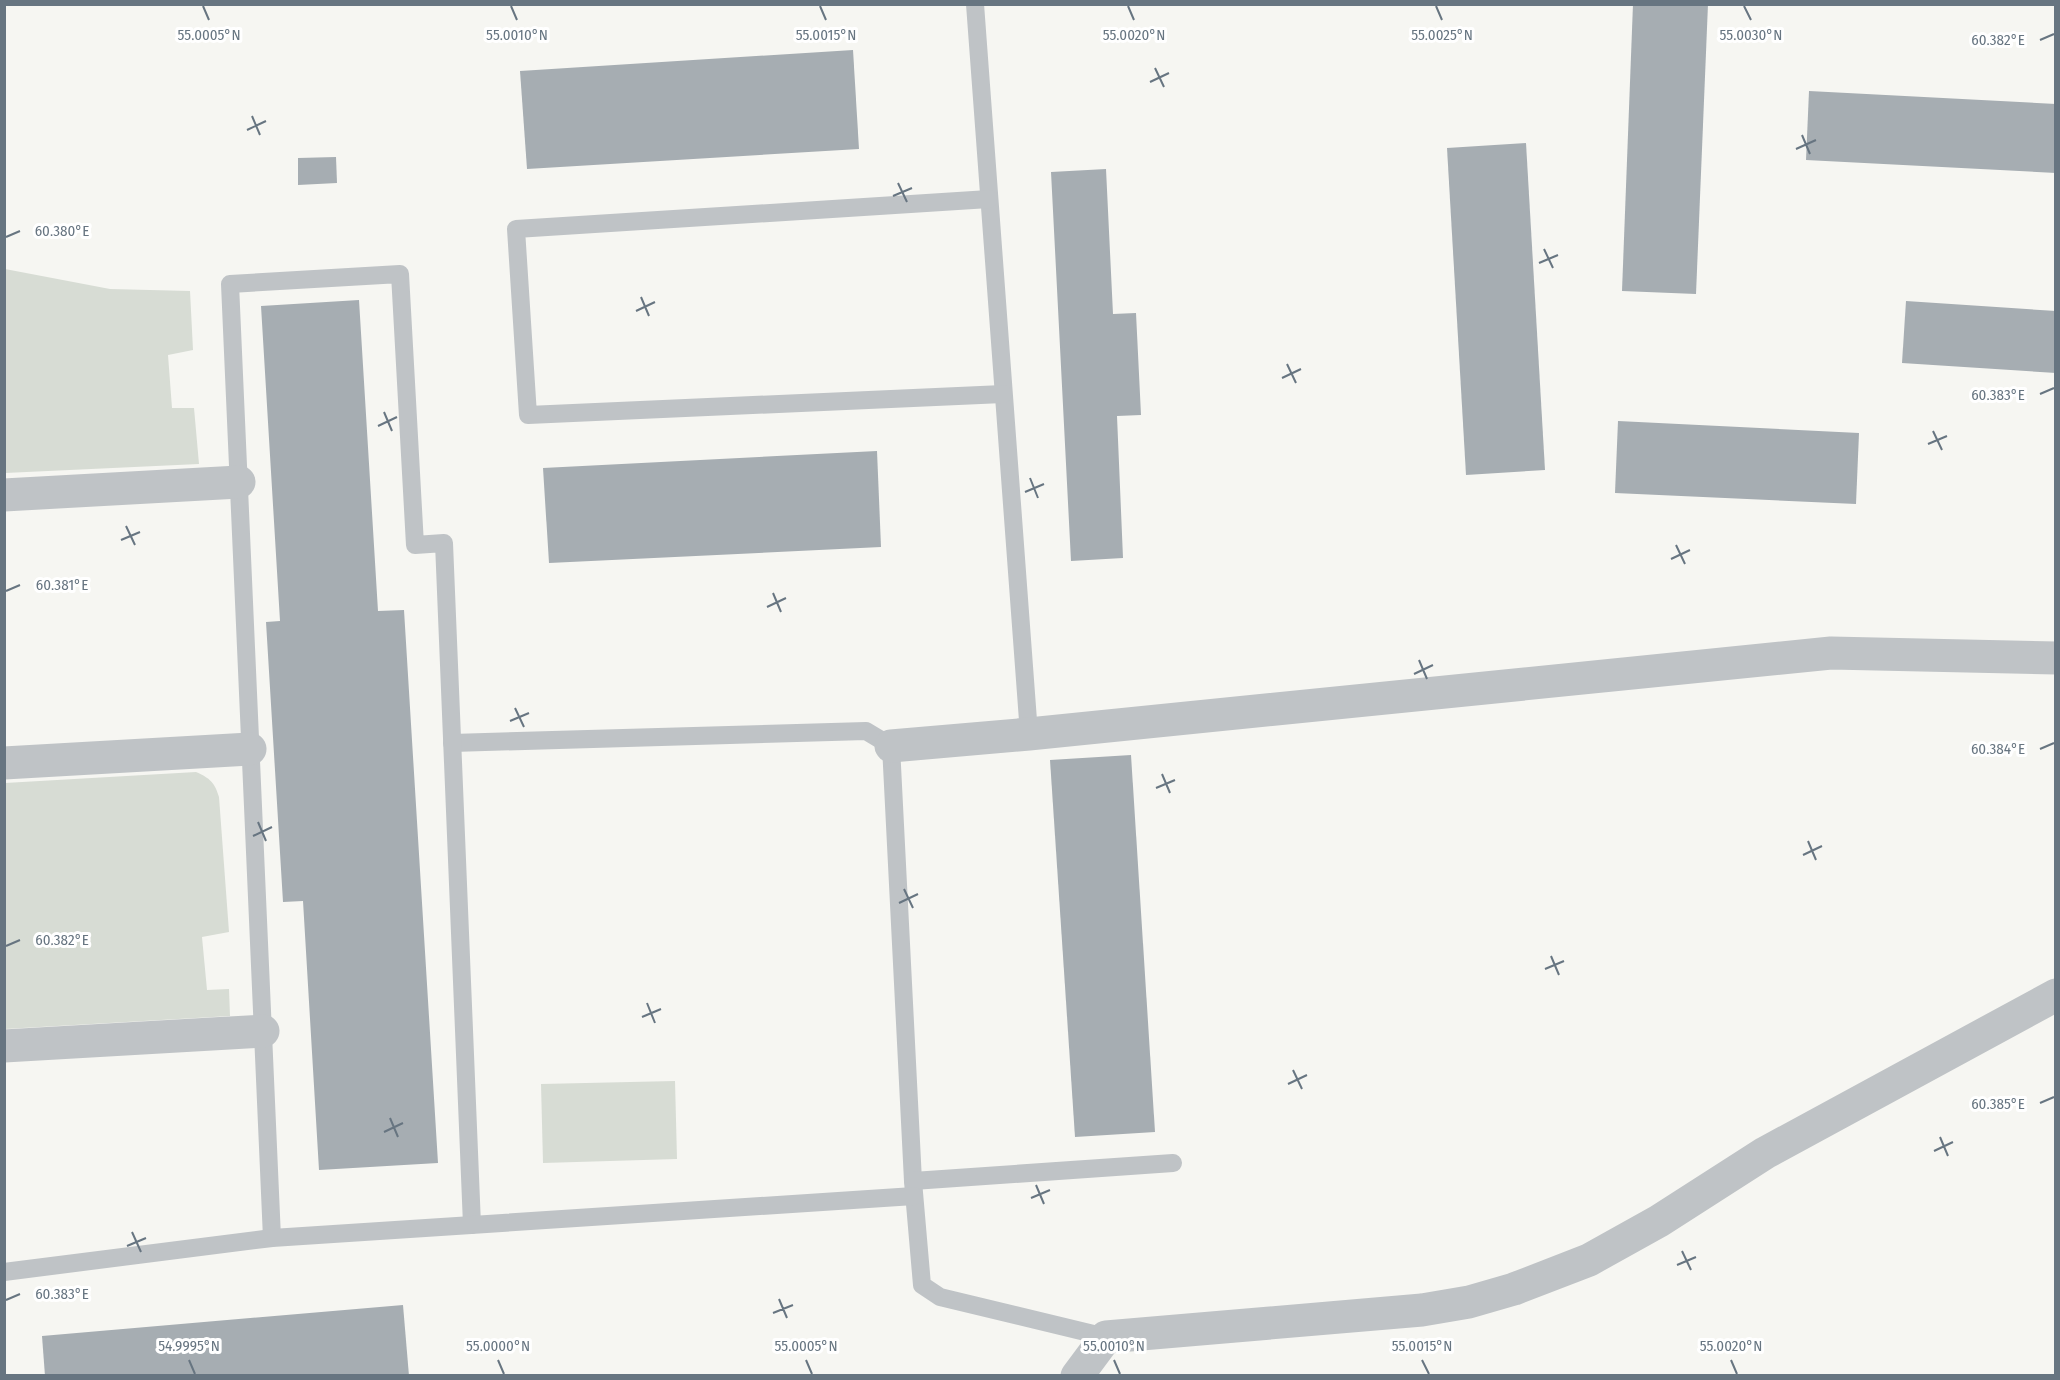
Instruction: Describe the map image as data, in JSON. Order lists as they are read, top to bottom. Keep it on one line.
{"coordinates":["55.0005°N","55.0010°N","55.0015°N","55.0025°N","55.0030°N","55.0020°N","60.382°E","60.380°E","60.383°E","60.381°E","60.384°E","60.385°E","54.9995°N","55.0000°N"]}
